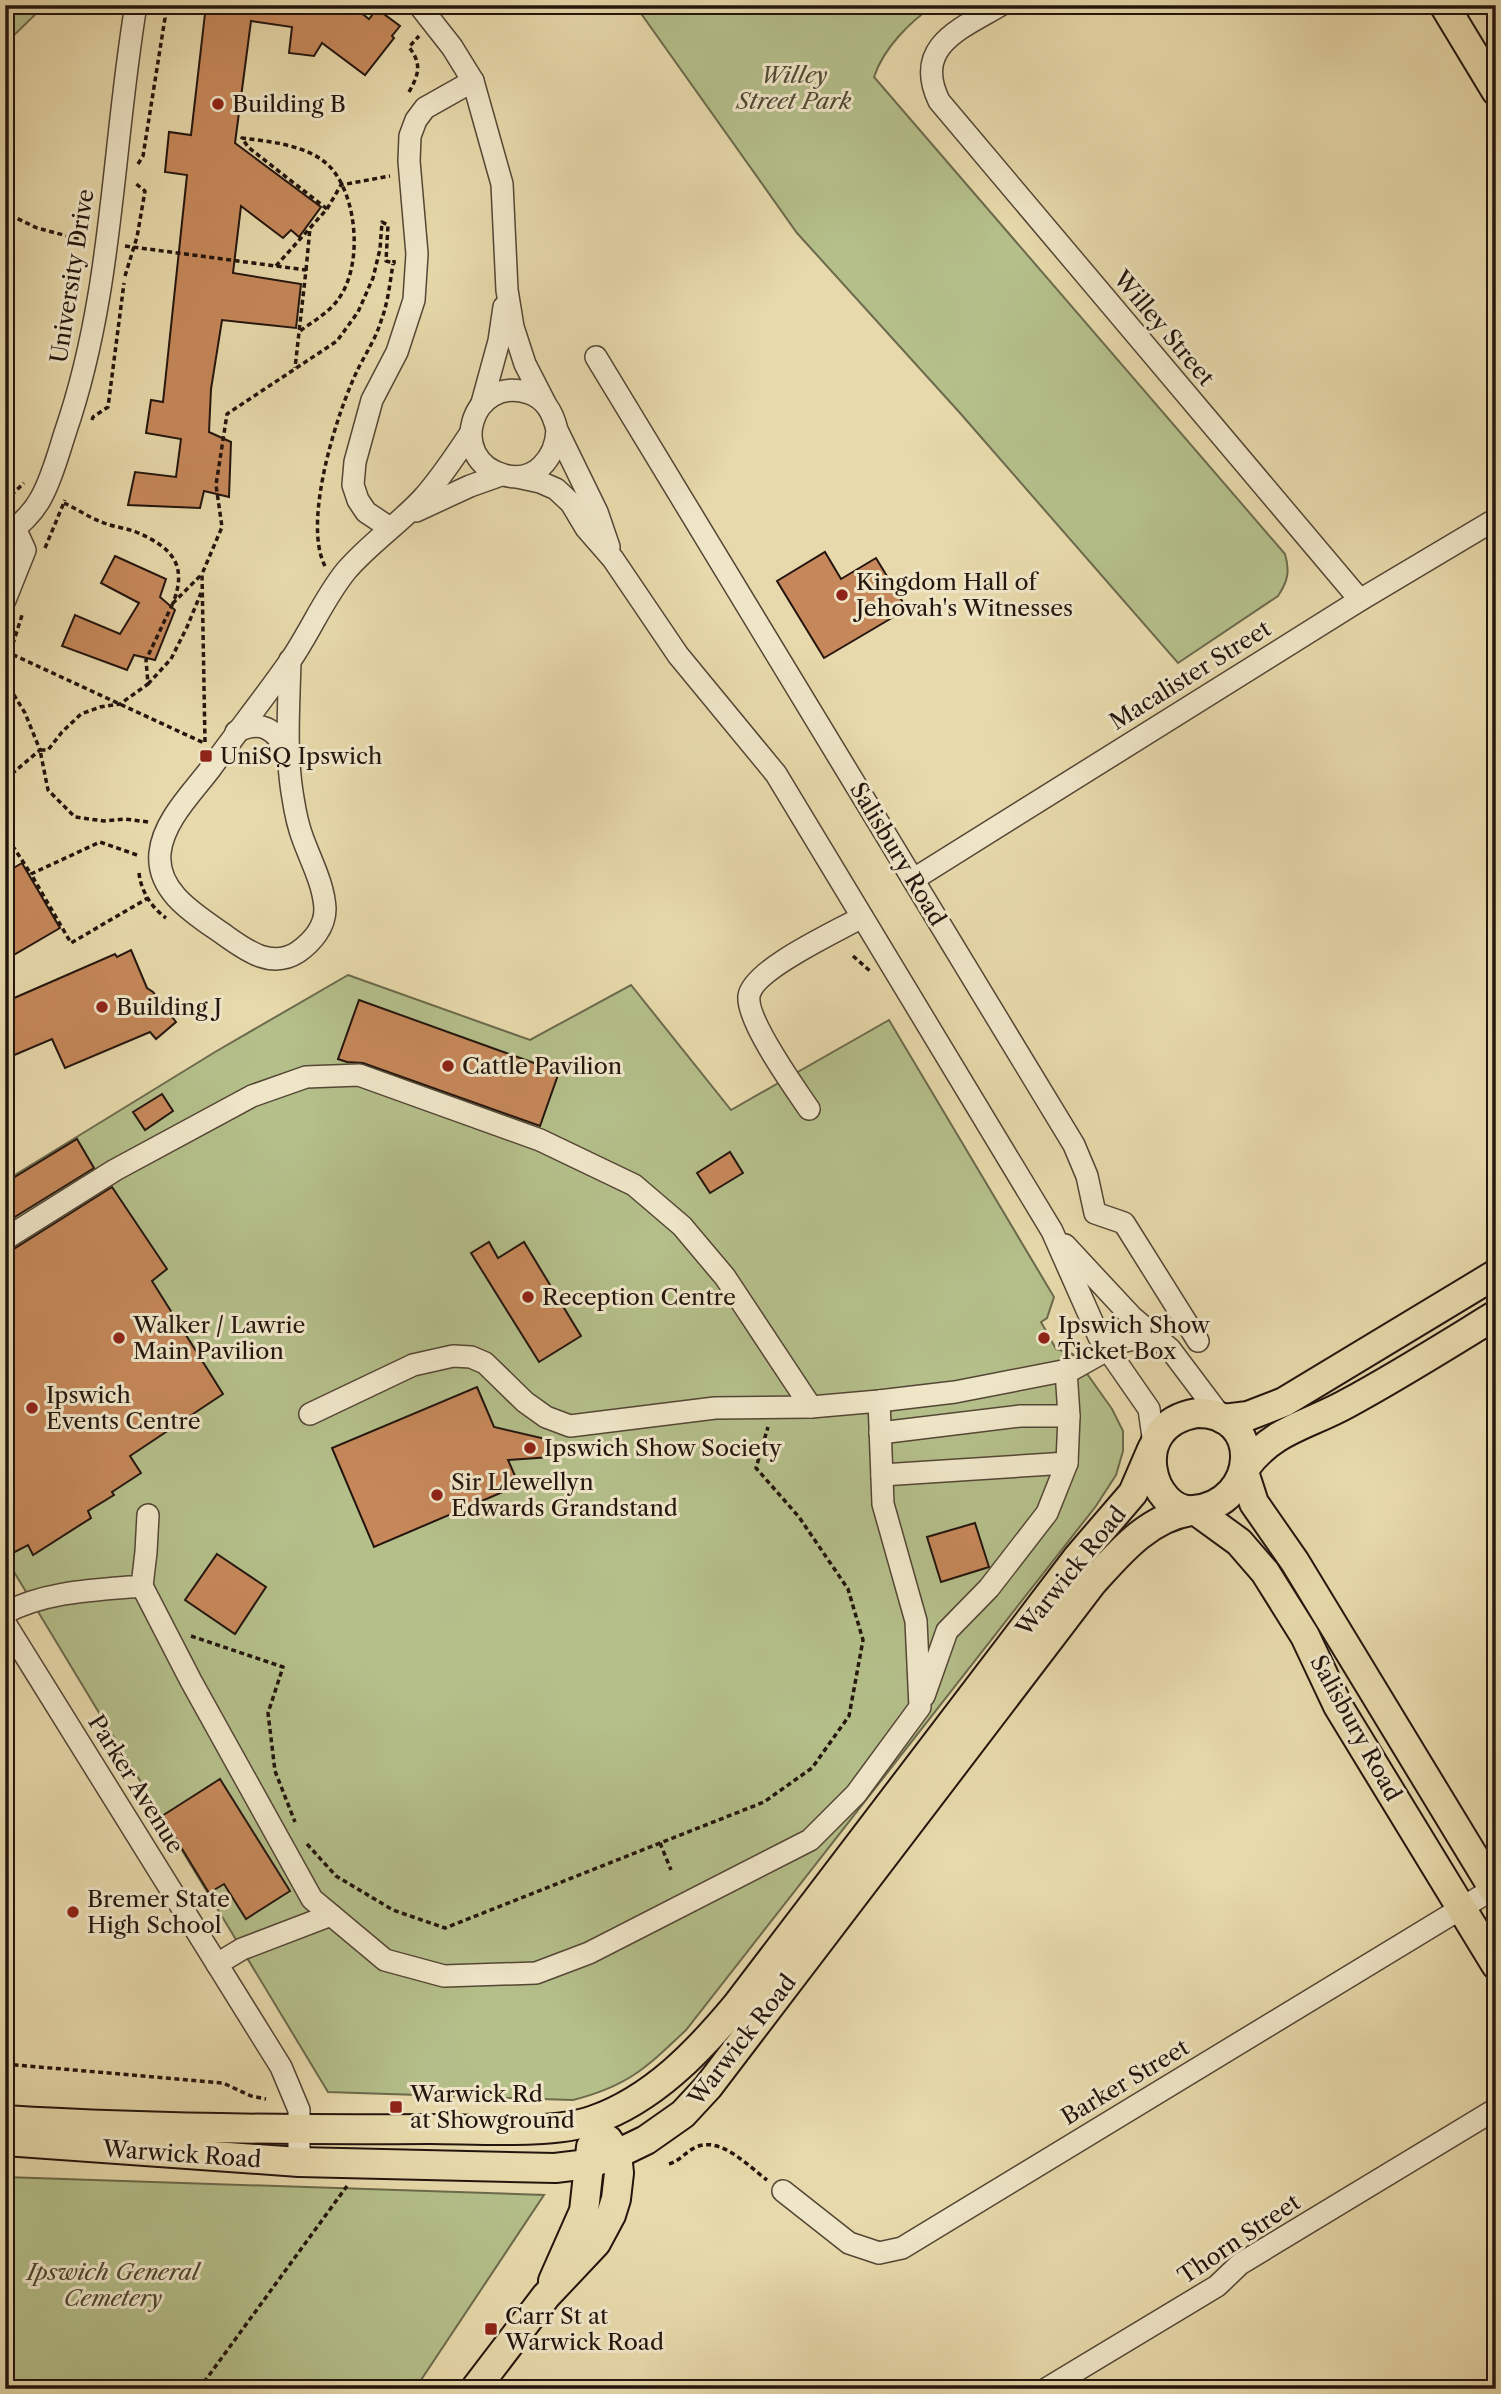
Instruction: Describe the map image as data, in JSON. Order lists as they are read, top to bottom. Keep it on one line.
{"streets":{"main road":["Salisbury Road","Warwick Road"],"street":["University Drive","Willey Street","Macalister Street","Parker Avenue","Barker Street","Thorn Street"]},"crossings":[["Willey Street","Macalister Street"],["Macalister Street","Salisbury Road"],["Salisbury Road","Warwick Road"],["Salisbury Road","Barker Street"],["Warwick Road","Parker Avenue"]],"parks":["Willey Street Park","Ipswich General Cemetery"],"places":{"other":["Building B","Kingdom Hall of Jehovah's Witnesses","Building J","Cattle Pavilion","Reception Centre","Walker / Lawrie Main Pavilion","Ipswich Show Ticket Box","Ipswich Events Centre","Ipswich Show Society","Sir Llewellyn Edwards Grandstand","Bremer State High School"],"transit":["UniSQ Ipswich","Warwick Rd at Showground","Carr St at Warwick Road"]}}
